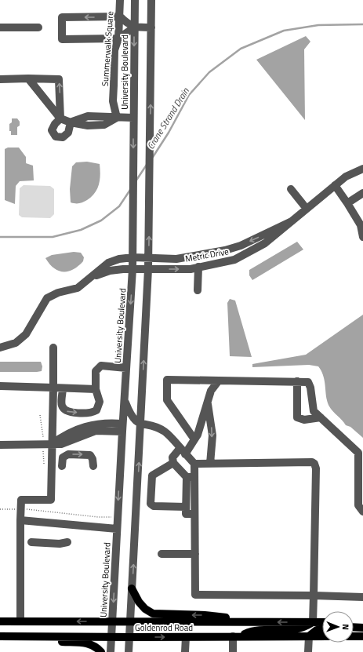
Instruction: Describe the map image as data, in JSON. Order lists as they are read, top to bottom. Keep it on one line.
{"streets":{"main road":["Goldenrod Road"],"street":["Summerwalk Square","University Boulevard","Metric Drive"]},"crossings":[["University Boulevard","Metric Drive"],["University Boulevard","Goldenrod Road"]],"water":["Crane Strand Drain"],"north":"right"}
